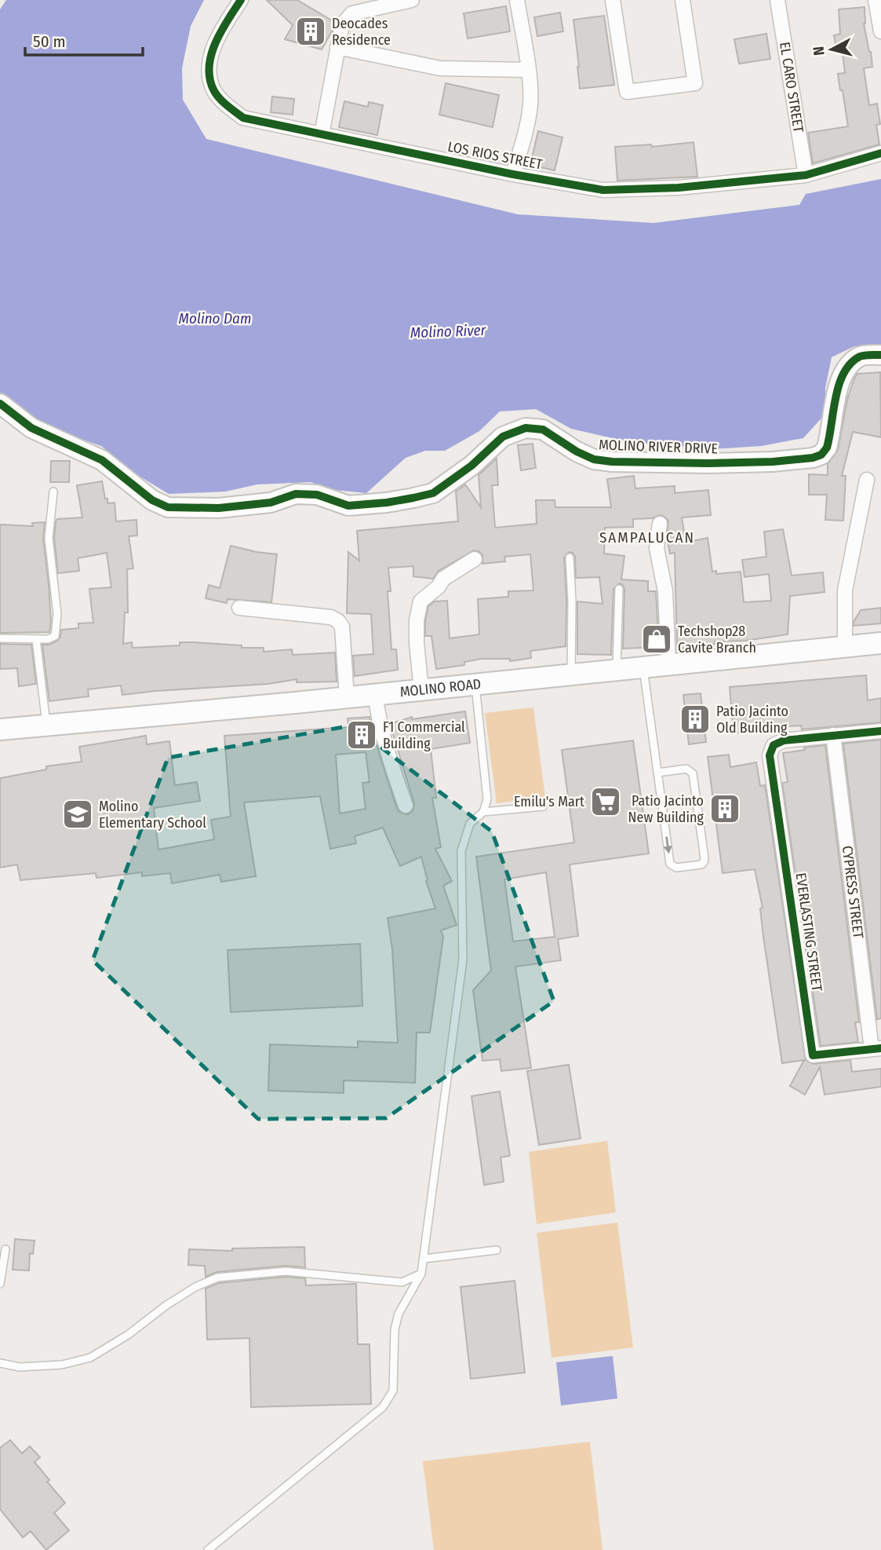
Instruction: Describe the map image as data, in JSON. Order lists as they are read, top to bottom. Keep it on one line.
{"streets":{"main road":["MOLINO ROAD"],"street":["EL CARO STREET","LOS RIOS STREET","MOLINO RIVER DRIVE","CYPRESS STREET","EVERLASTING STREET"]},"crossings":[["EL CARO STREET","LOS RIOS STREET"],["CYPRESS STREET","EVERLASTING STREET"]],"districts":["SAMPALUCAN"],"water":["Molino Dam","Molino River"],"places":{"building":["Deocades Residence","Patio Jacinto Old Building","F1 Commercial Building","Patio Jacinto New Building"],"shop":["Techshop28 Cavite Branch"],"supermarket":["Emilu's Mart"],"school or university":["Molino Elementary School"]},"scale_bar":"50 m","north":"left"}
